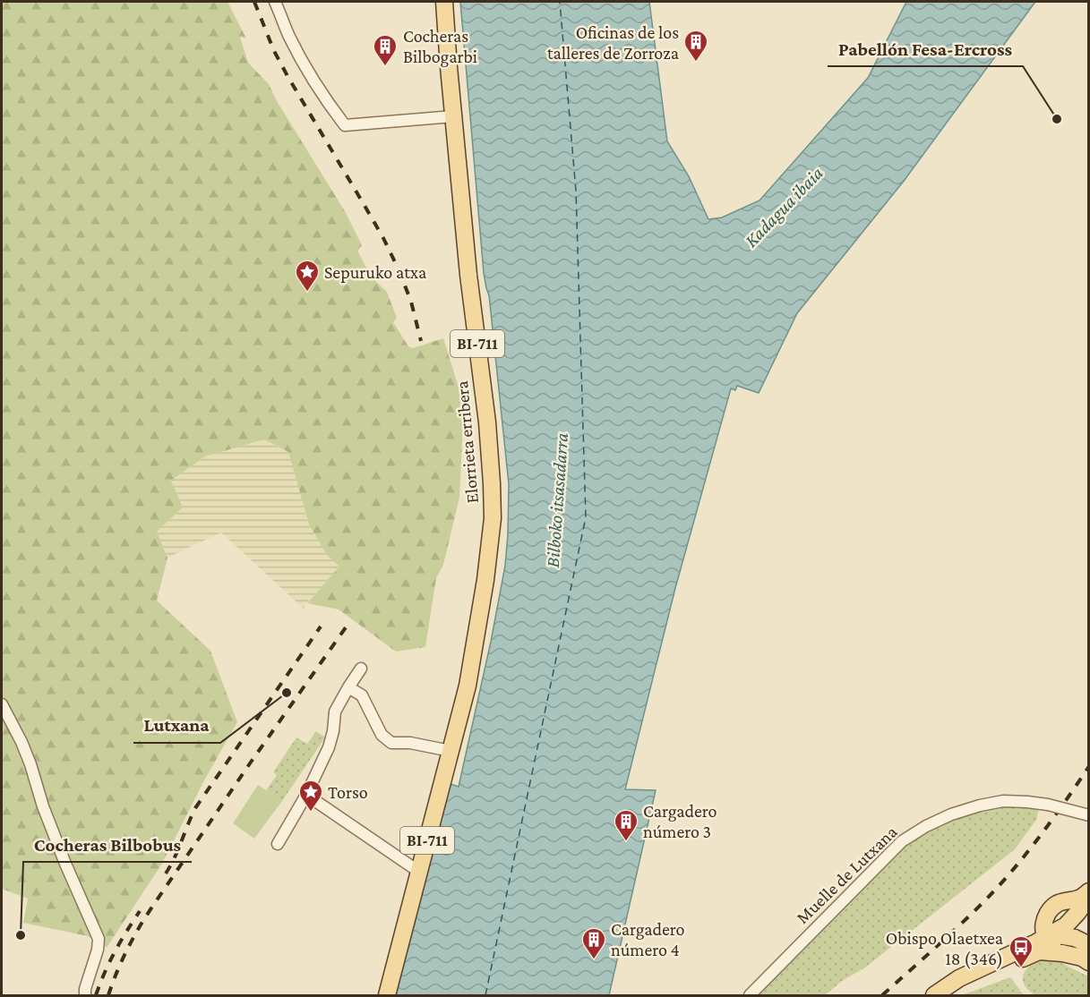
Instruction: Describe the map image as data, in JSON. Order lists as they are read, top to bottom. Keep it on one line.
{"streets":{"main road":["BI-711","Elorrieta erribera"],"street":["Muelle de Lutxana"]},"crossings":[["BI-711","Elorrieta erribera"]],"water":["Kadagua ibaia","Bilboko itsasadarra"],"places":{"building":["Oficinas de los talleres de Zorroza","Cocheras Bilbogarbi","Cargadero número 3","Cargadero número 4"],"other":["Pabellón Fesa-Ercross","Lutxana","Cocheras Bilbobus"],"place":["Sepuruko atxa","Torso"],"bus stop":["Obispo Olaetxea 18 (346)"]}}
